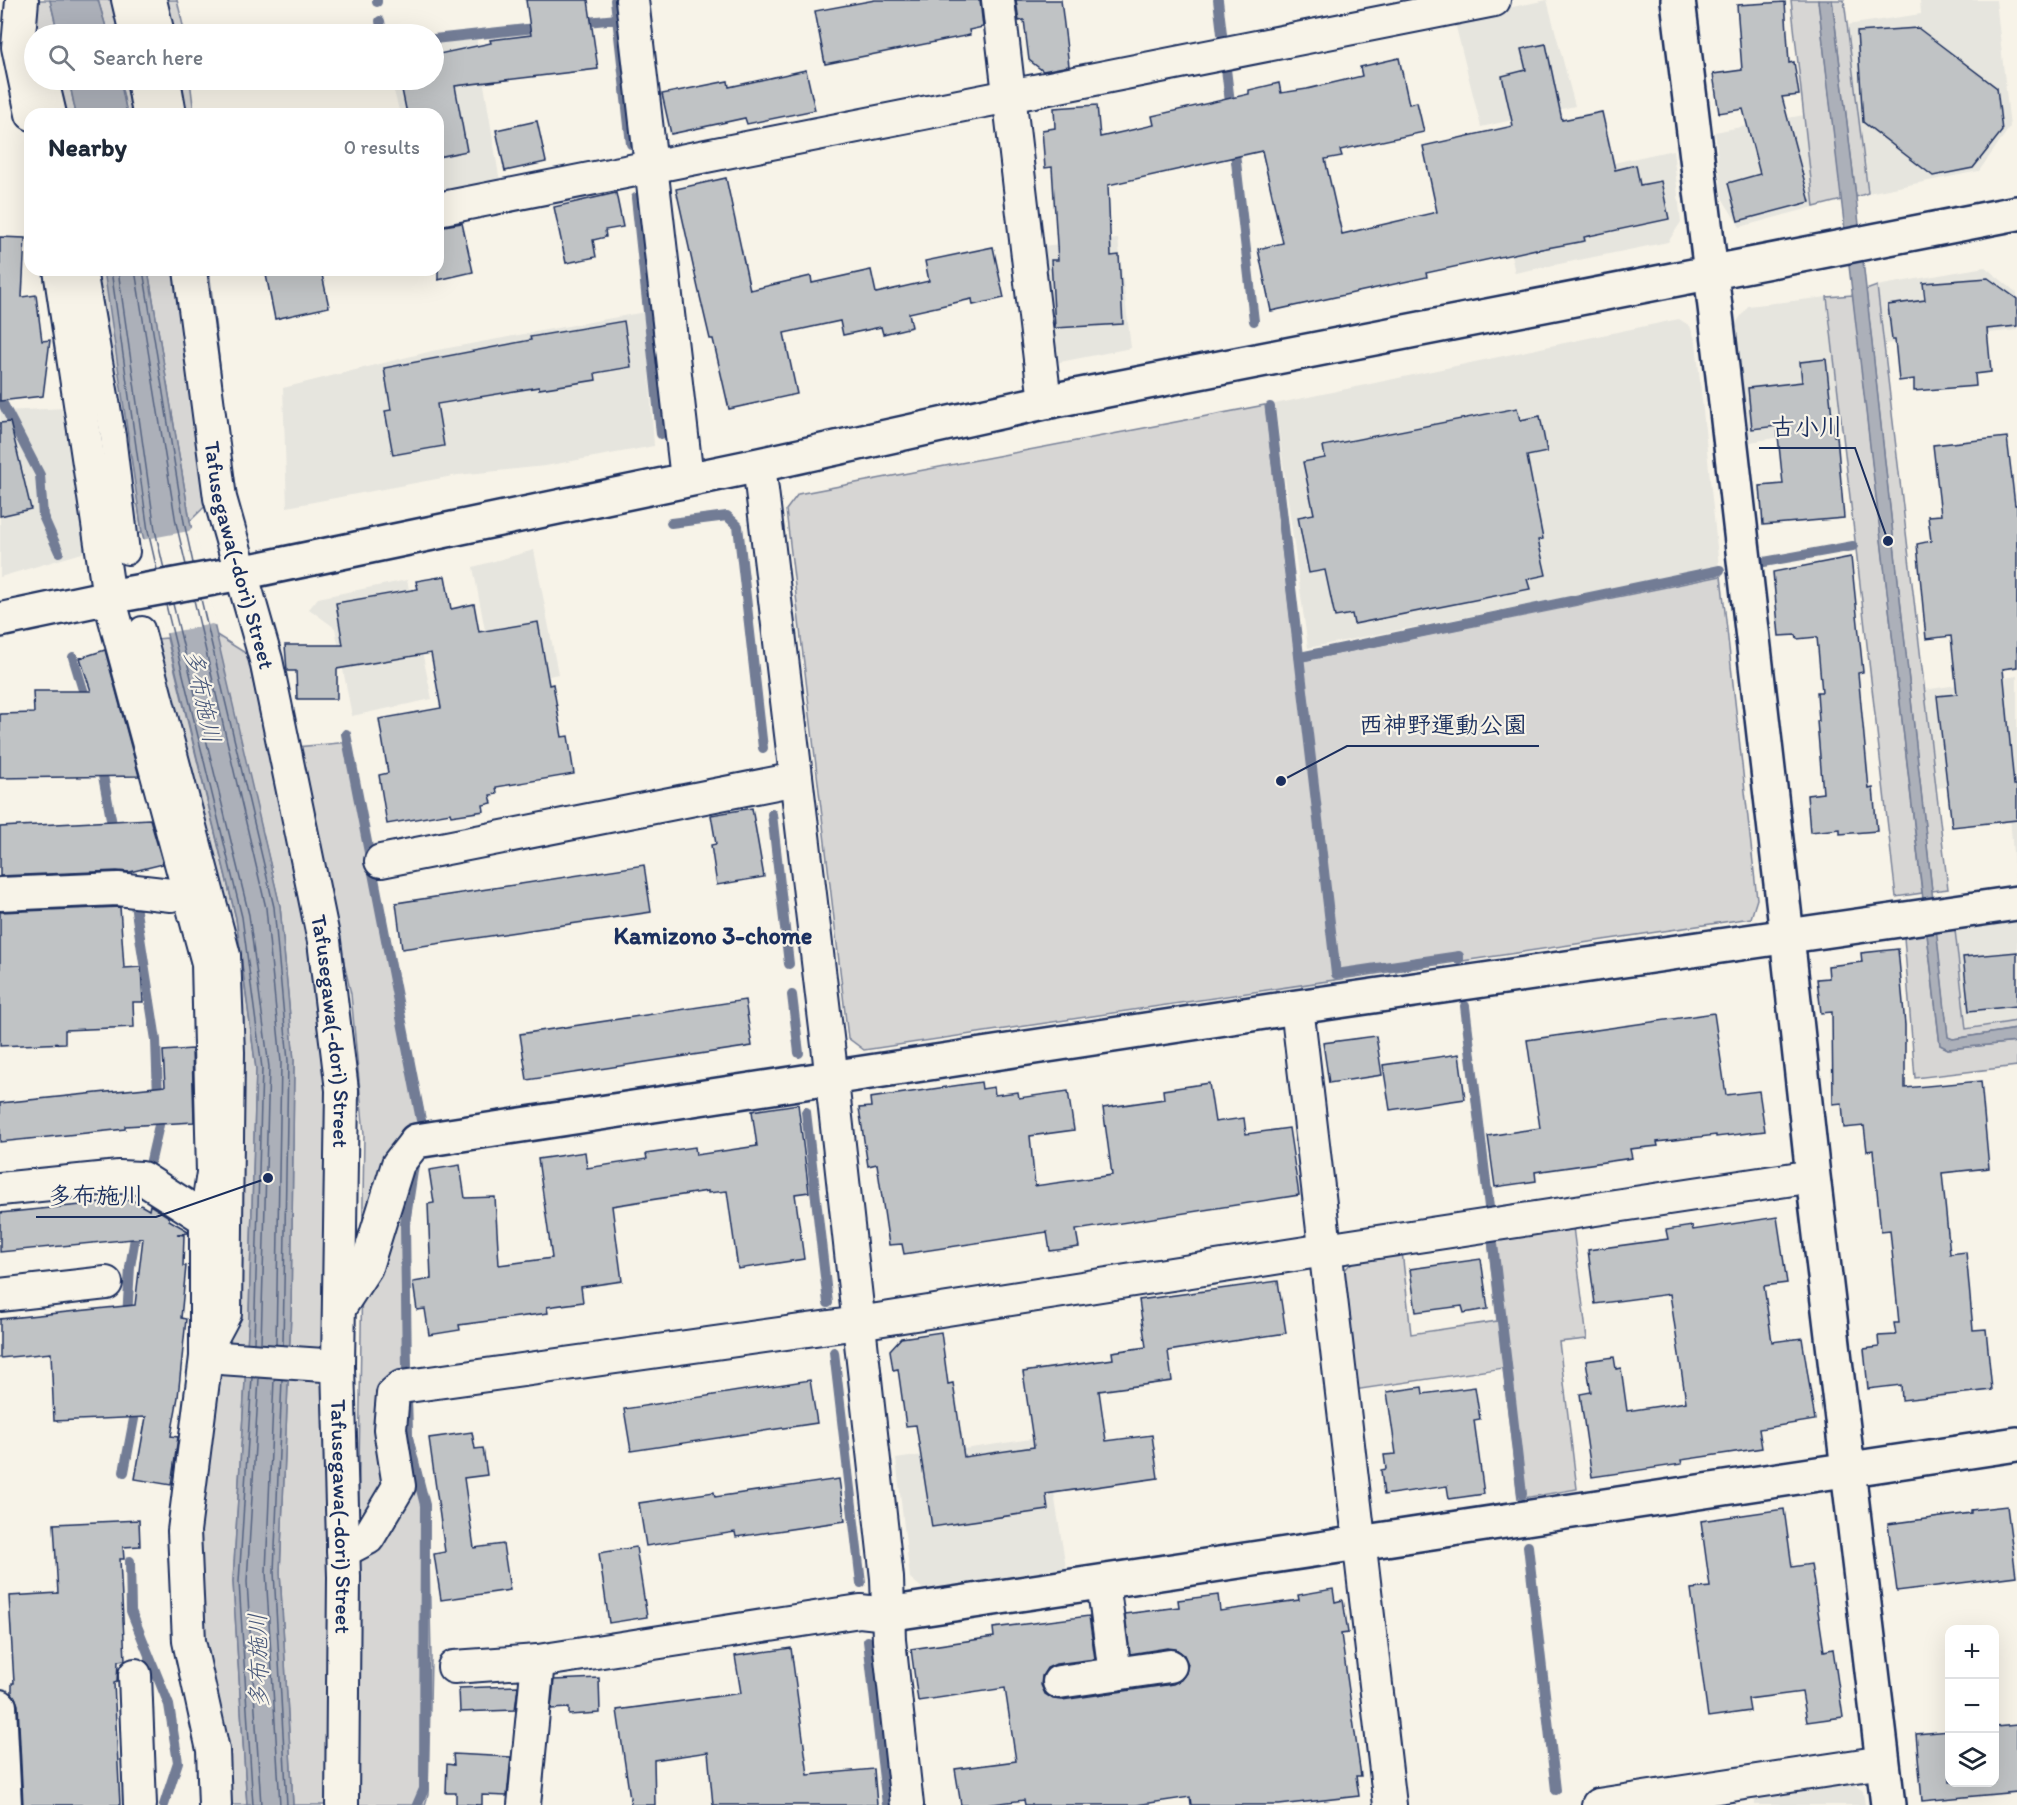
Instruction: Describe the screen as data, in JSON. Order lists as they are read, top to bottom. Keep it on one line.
{"streets":{"street":["Tafusegawa(-dori) Street"]},"districts":["Kamizono 3-chome"],"water":["多布施川"],"places":["古小川","西神野運動公園","多布施川"],"page":{"search":"Search here","heading":["Nearby","0 results"],"map_buttons":["+","−"]}}
